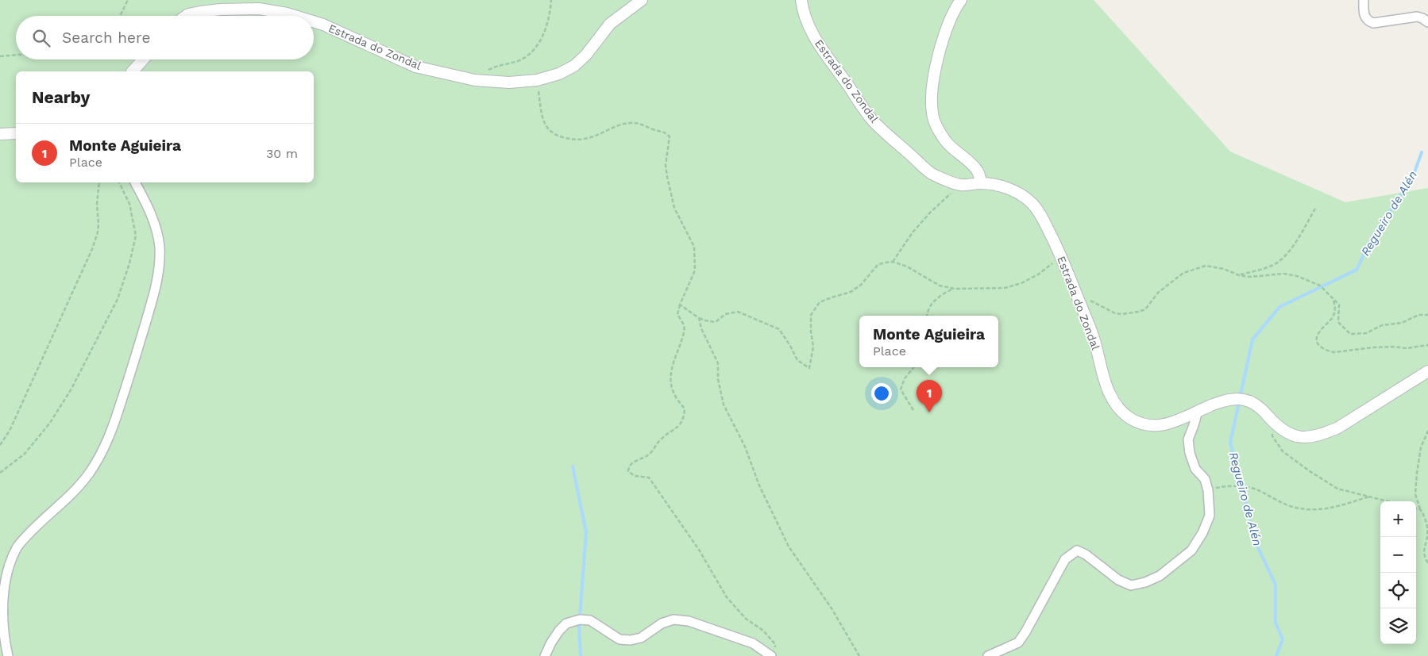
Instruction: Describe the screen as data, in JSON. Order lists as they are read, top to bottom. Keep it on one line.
{"streets":{"street":["Estrada do Zondal"]},"water":["Regueiro de Alén"],"page":{"search":"Search here","heading":"Nearby","list":[{"mark":"1","name":"Monte Aguieira","note":"Place","value":"30 m"}],"popup":["Monte Aguieira","Place"],"pins":"1","map_buttons":["+","−"]}}
